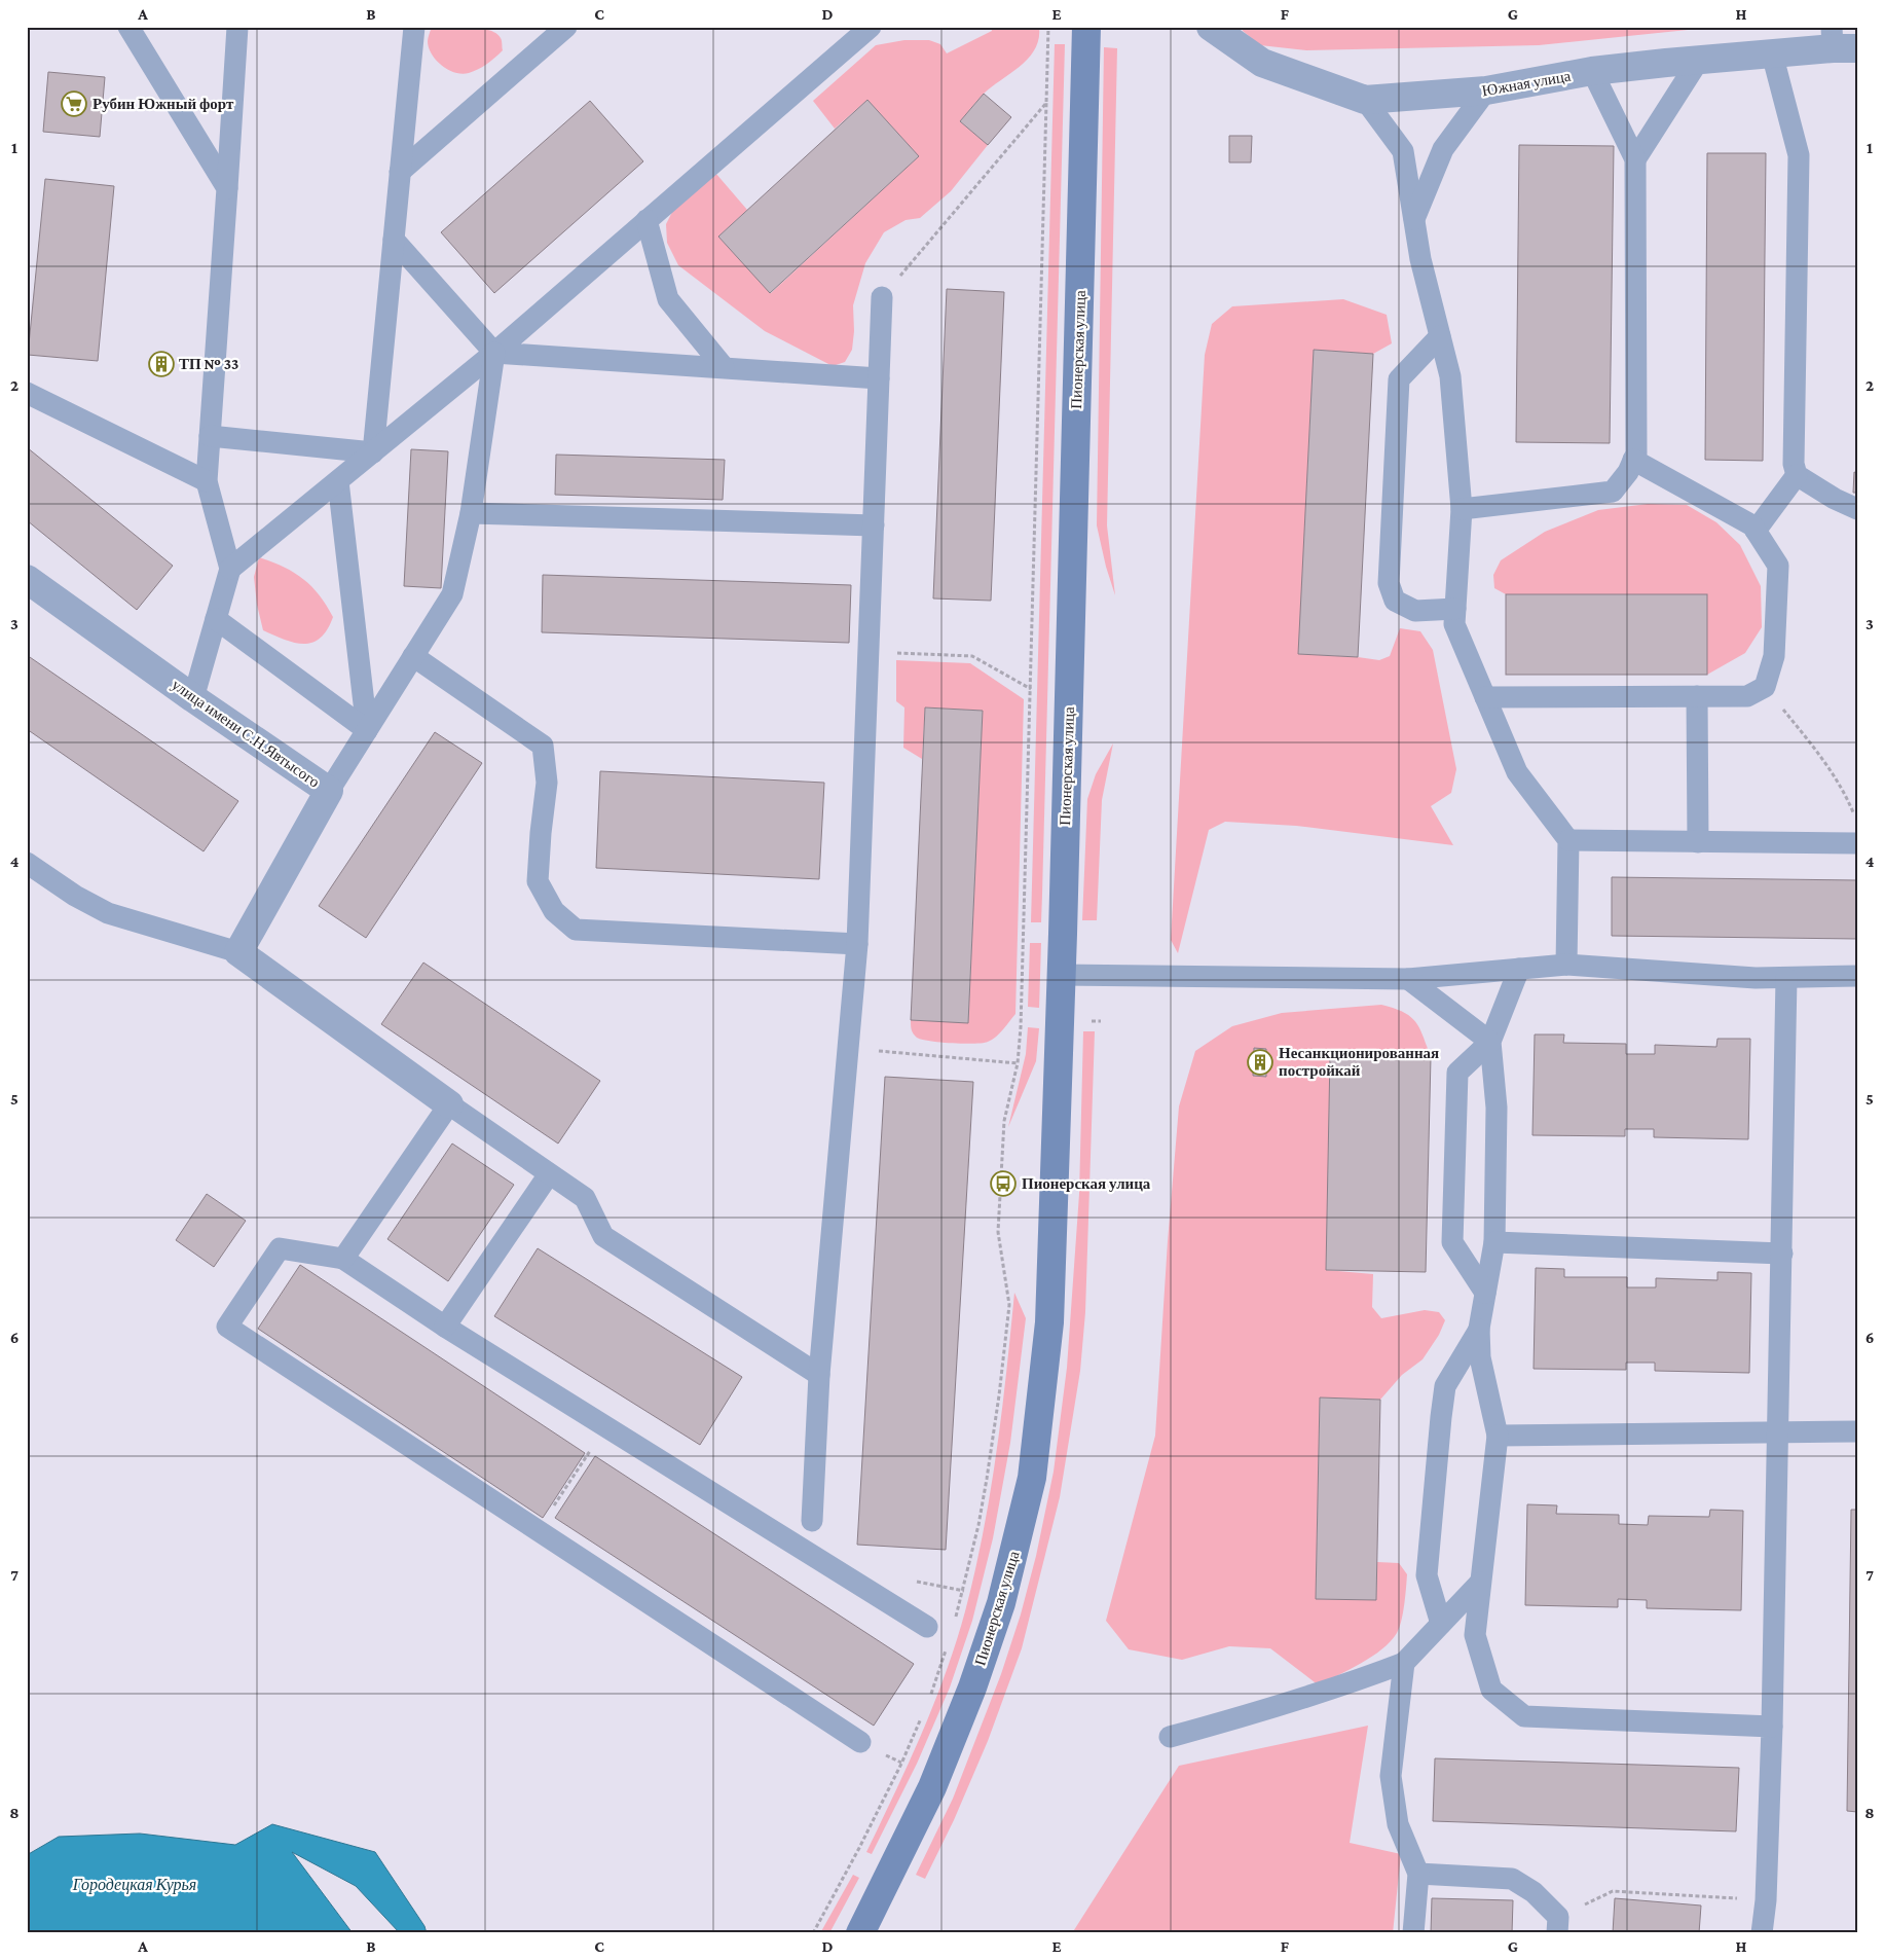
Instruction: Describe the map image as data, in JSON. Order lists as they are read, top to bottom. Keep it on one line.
{"streets":{"street":["Южная улица","Пионерская улица","улица имени С.Н.Явтысого"]},"water":["Городецкая Курья"],"places":{"supermarket":["Рубин Южный форт"],"building":["ТП № 33","Несанкционированная постройкай"],"bus stop":["Пионерская улица"]},"grid":{"columns":["A","B","C","D","E","F","G","H"],"rows":["1","2","3","4","5","6","7","8"]}}
